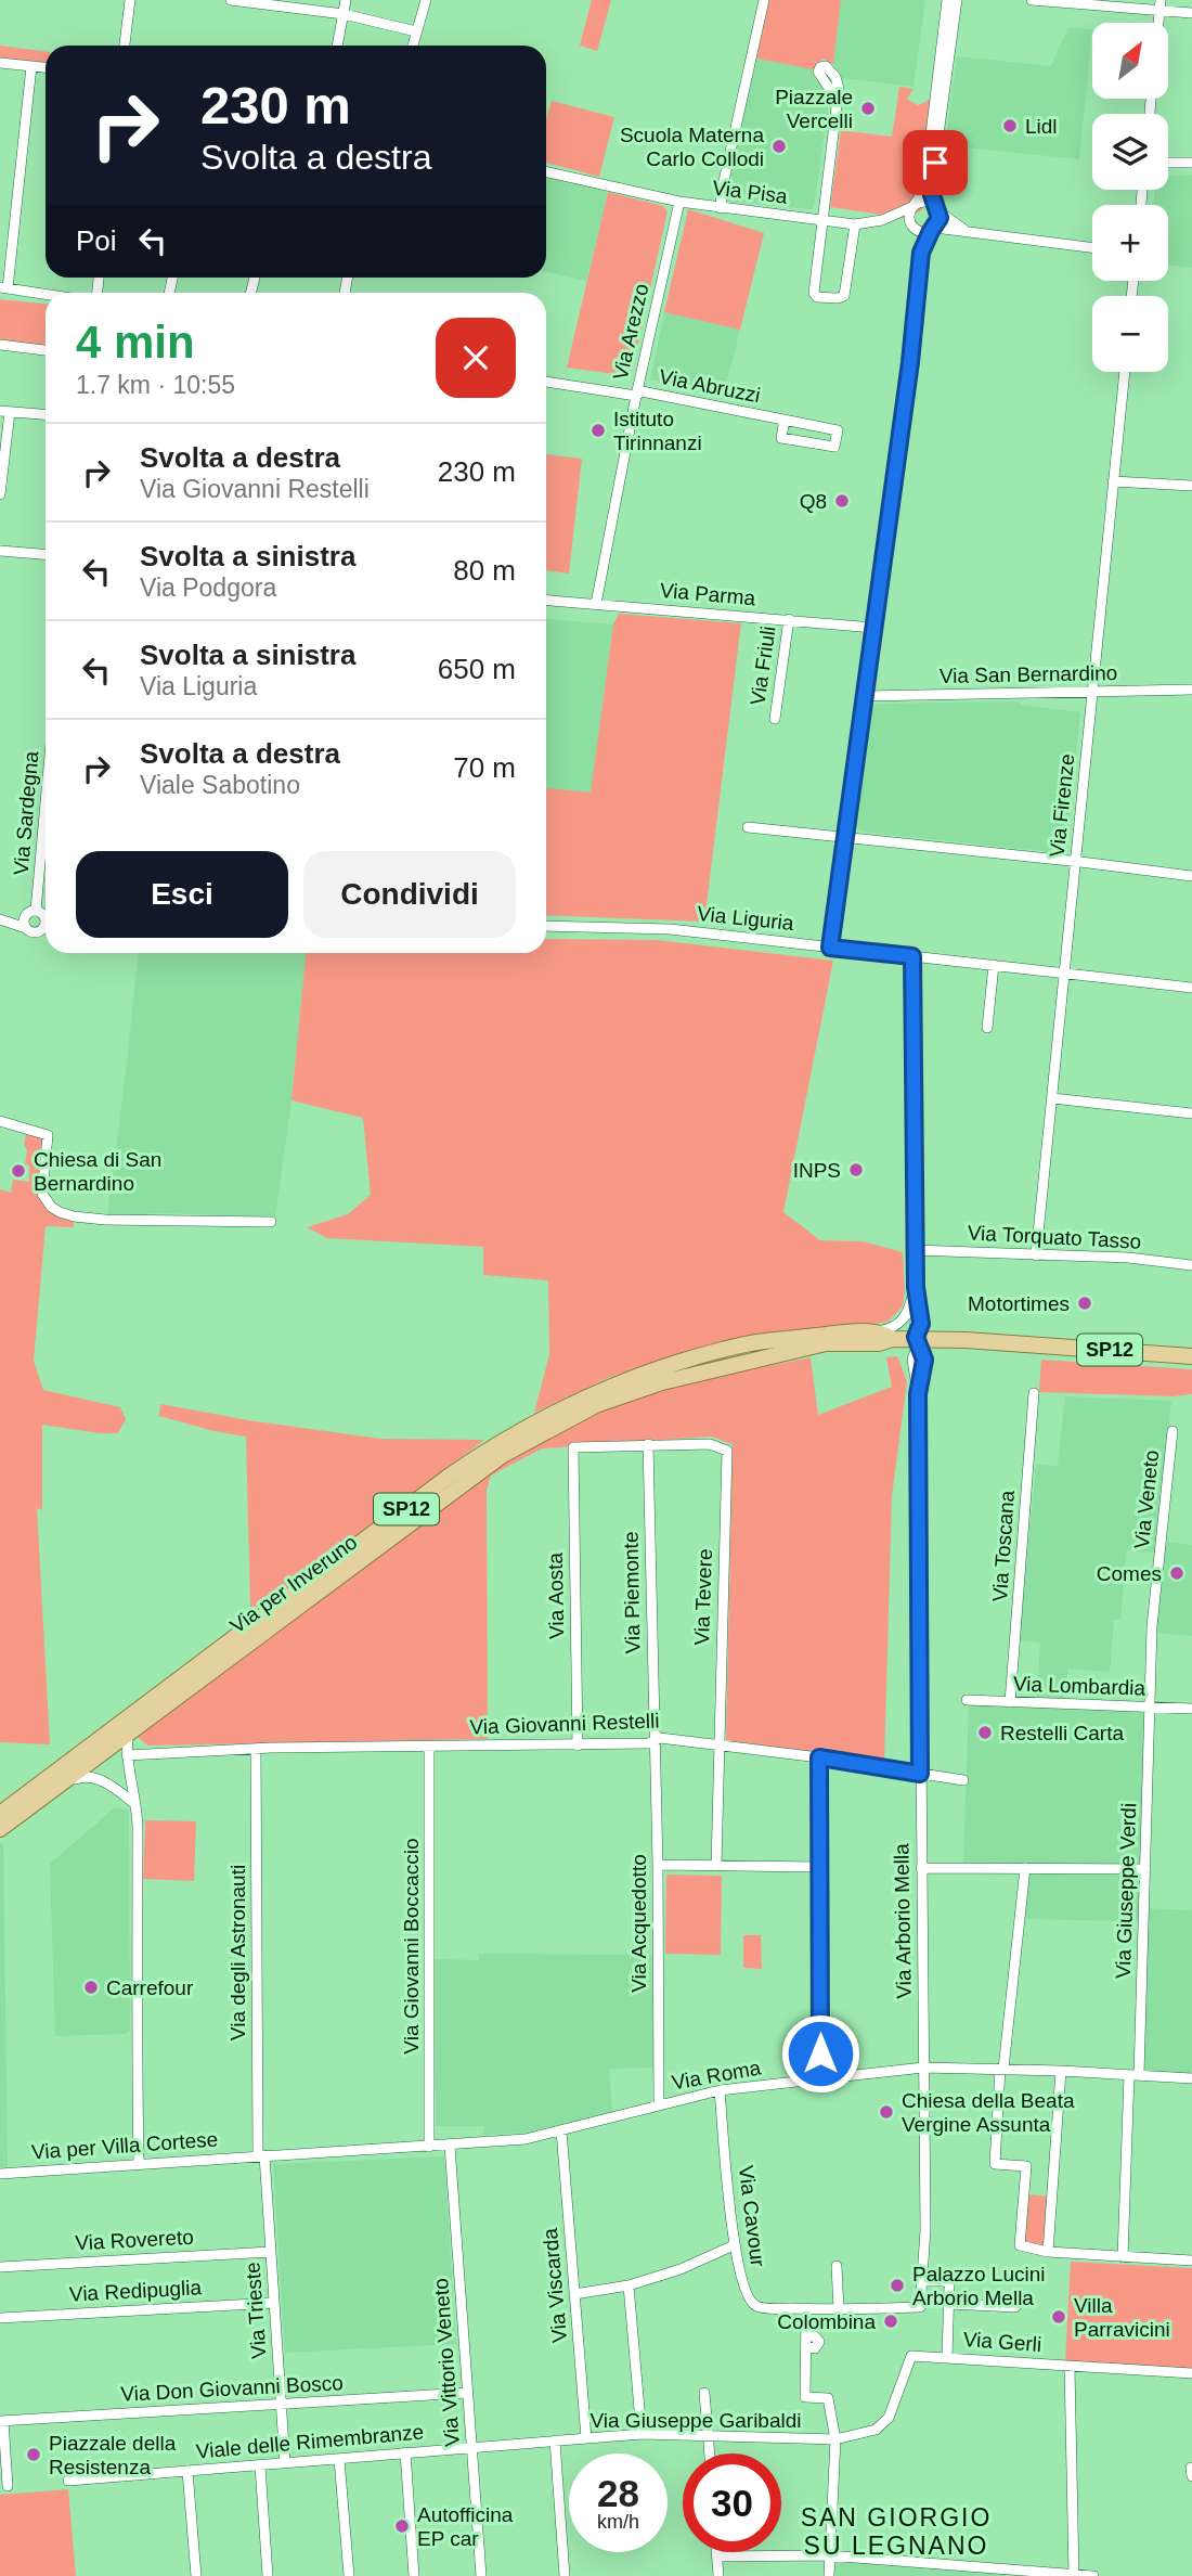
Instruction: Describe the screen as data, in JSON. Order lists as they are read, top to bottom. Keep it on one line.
{"streets":{"main road":["SP12","Via per Inveruno"],"street":["Via Pisa","Via Arezzo","Via Abruzzi","Via Parma","Via Friuli","Via San Bernardino","Via Firenze","Via Sardegna","Via Liguria","Via Torquato Tasso","Via Veneto","Via Toscana","Via Piemonte","Via Aosta","Via Tevere","Via Lombardia","Via Giovanni Restelli","Via Giuseppe Verdi","Via Arborio Mella","Via Acquedotto","Via Giovanni Boccaccio","Via degli Astronauti","Via Roma","Via per Villa Cortese","Via Cavour","Via Rovereto","Via Viscarda","Via Redipuglia","Via Trieste","Via Gerli","Via Vittorio Veneto","Via Don Giovanni Bosco","Via Giuseppe Garibaldi","Viale delle Rimembranze"]},"crossings":[["Via Pisa","Via Arezzo"],["Via Arezzo","Via Abruzzi"],["Via Arezzo","Via Parma"],["Via Parma","Via Friuli"],["Via San Bernardino","Via Firenze"],["Via Firenze","Via Liguria"],["Via Firenze","Via Torquato Tasso"],["Via Liguria","Via Arborio Mella"],["Via Torquato Tasso","Via Arborio Mella"],["Via Veneto","Via Lombardia"],["Via Veneto","Via Giuseppe Verdi"],["Via Toscana","Via Lombardia"],["Via per Inveruno","Via Arborio Mella"],["Via Piemonte","Via Aosta"],["Via Piemonte","Via Tevere"],["Via Piemonte","Via Giovanni Restelli"],["Via Piemonte","Via Acquedotto"],["Via Aosta","Via Tevere"],["Via Aosta","Via Giovanni Restelli"],["Via Tevere","Via Giovanni Restelli"],["Via Lombardia","Via Giuseppe Verdi"],["Via Giovanni Restelli","Via Arborio Mella"],["Via Giovanni Restelli","Via Acquedotto"],["Via Giovanni Restelli","Via Giovanni Boccaccio"],["Via Giovanni Restelli","Via degli Astronauti"],["Via Giuseppe Verdi","Via Roma"],["Via Arborio Mella","Via Roma"],["Via Arborio Mella","Via Cavour"],["Via Acquedotto","Via Roma"],["Via Giovanni Boccaccio","Via Roma"],["Via degli Astronauti","Via Roma"],["Via degli Astronauti","Via per Villa Cortese"],["Via degli Astronauti","Via Trieste"],["Via Roma","Via per Villa Cortese"],["Via Roma","Via Cavour"],["Via Roma","Via Viscarda"],["Via Roma","Via Trieste"],["Via Roma","Via Vittorio Veneto"],["Via per Villa Cortese","Via Trieste"],["Via Cavour","Via Giuseppe Garibaldi"],["Via Rovereto","Via Trieste"],["Via Viscarda","Via Giuseppe Garibaldi"],["Via Redipuglia","Via Trieste"],["Via Trieste","Via Don Giovanni Bosco"],["Via Trieste","Viale delle Rimembranze"],["Via Gerli","Via Giuseppe Garibaldi"],["Via Vittorio Veneto","Via Don Giovanni Bosco"],["Via Vittorio Veneto","Viale delle Rimembranze"],["Via Giuseppe Garibaldi","Viale delle Rimembranze"]],"districts":["SAN GIORGIO SU LEGNANO"],"places":["Piazzale Vercelli","Lidl","Scuola Materna Carlo Collodi","Istituto Tirinnanzi","Q8","INPS","Chiesa di San Bernardino","Motortimes","Comes","Restelli Carta","Carrefour","Chiesa della Beata Vergine Assunta","Palazzo Lucini Arborio Mella","Villa Parravicini","Colombina","Piazzale della Resistenza","Autofficina EP car"],"north":"top right","page":{"map_buttons":["+","−"],"turn":["230 m","Svolta a destra"],"then":"Poi","heading":["4 min","1.7 km · 10:55"],"list":[{"name":"Svolta a destra","note":"Via Giovanni Restelli","value":"230 m"},{"name":"Svolta a sinistra","note":"Via Podgora","value":"80 m"},{"name":"Svolta a sinistra","note":"Via Liguria","value":"650 m"},{"name":"Svolta a destra","note":"Viale Sabotino","value":"70 m"}],"buttons":["Esci","Condividi"],"speed":"28 km/h","limit":"30"}}
